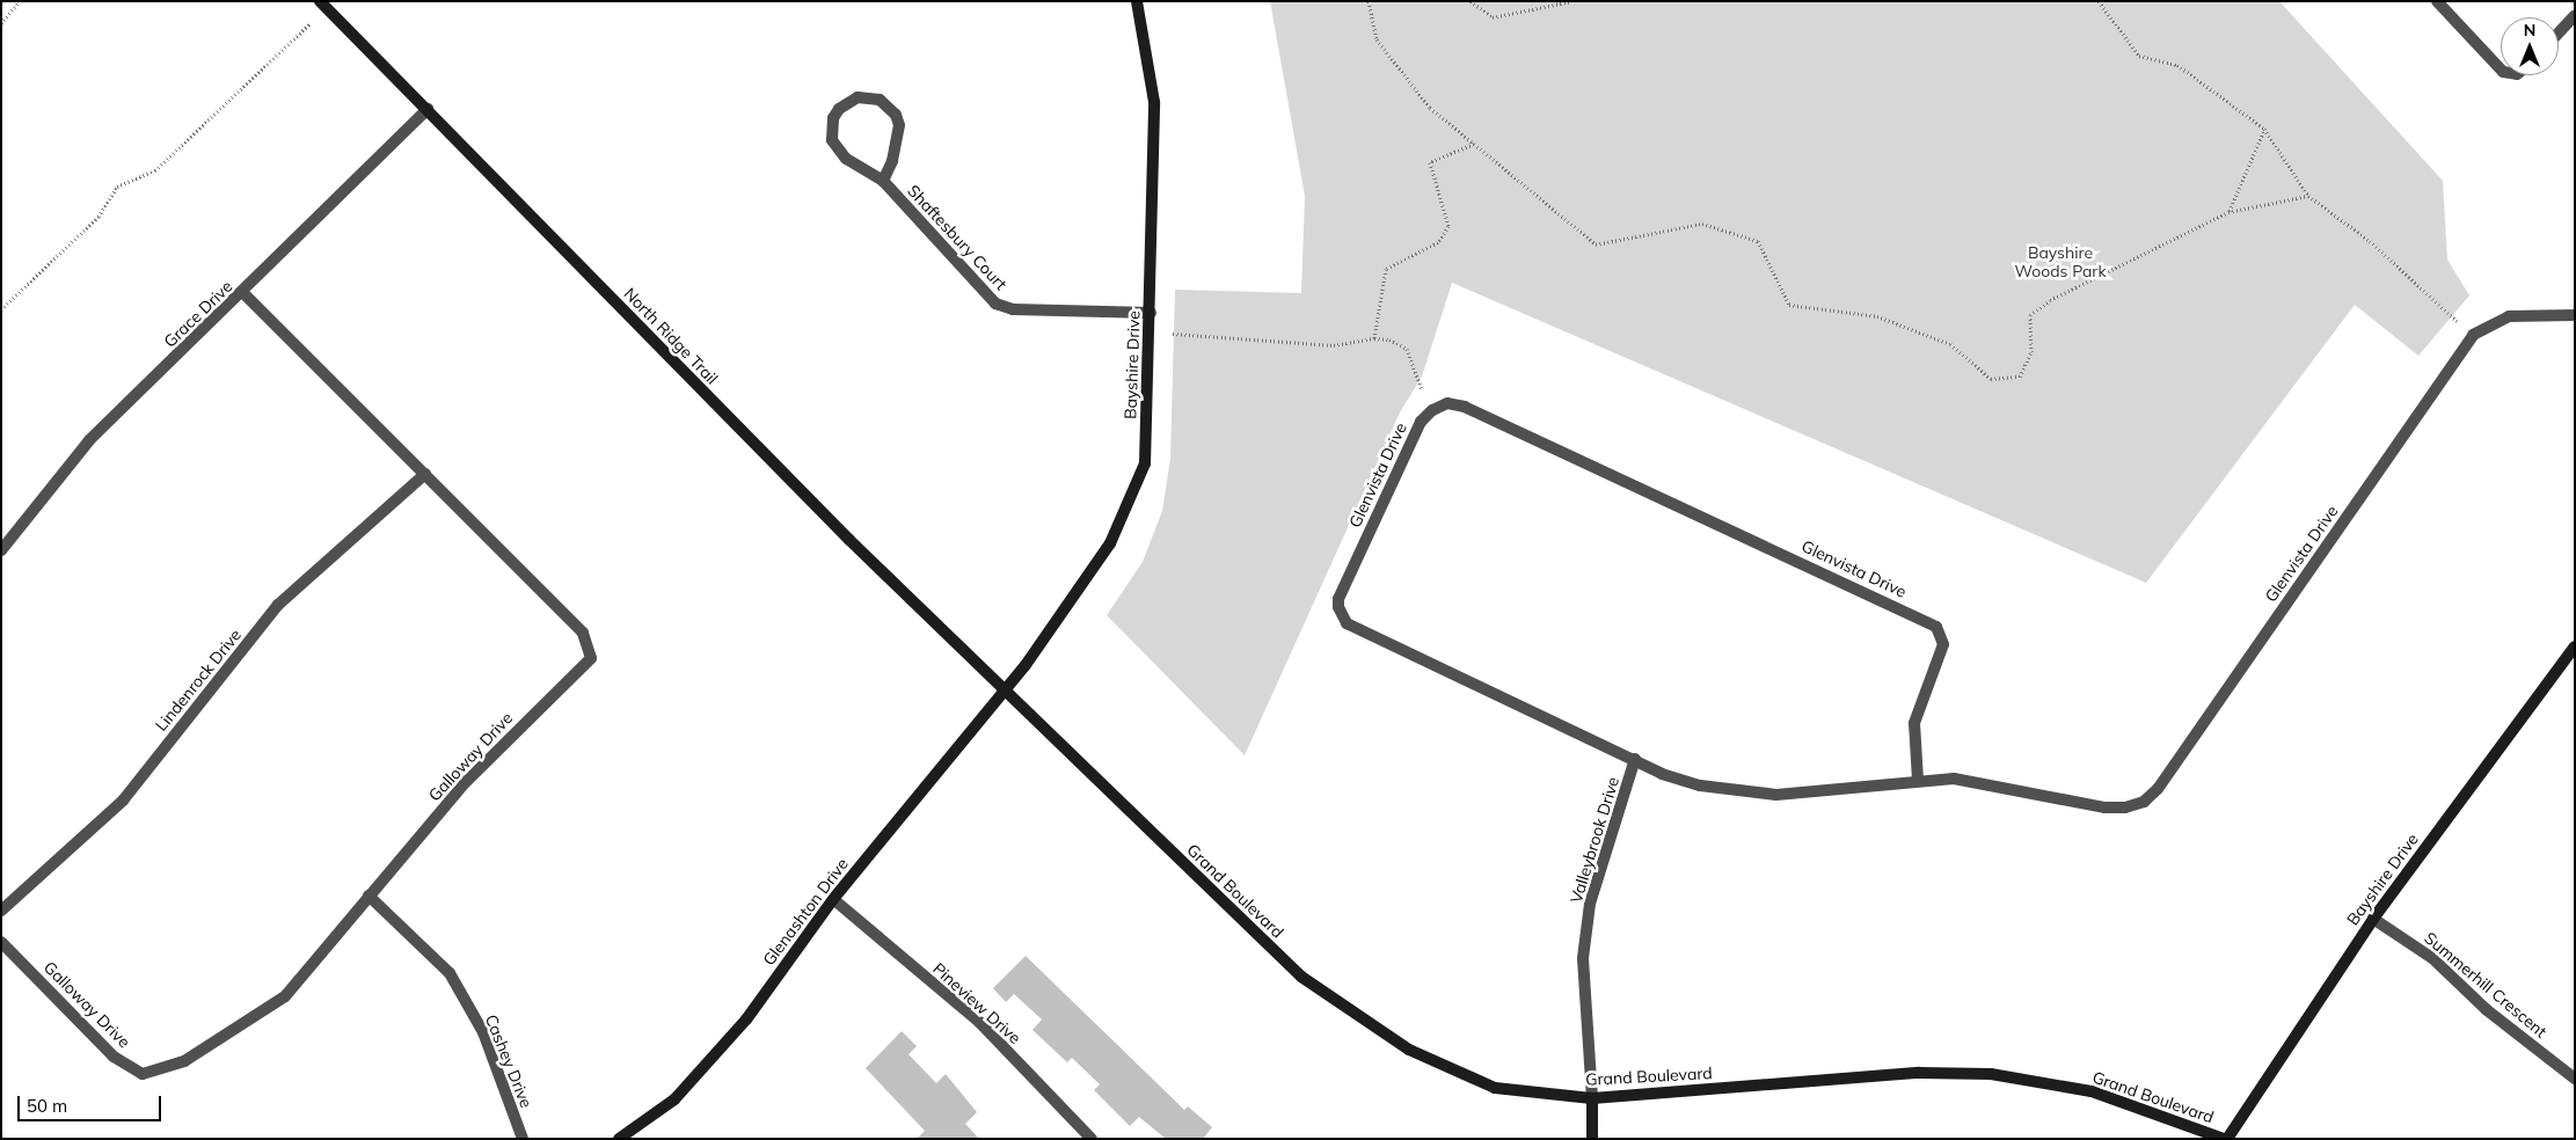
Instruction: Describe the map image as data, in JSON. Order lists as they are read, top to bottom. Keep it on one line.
{"streets":{"street":["Shaftesbury Court","Grace Drive","North Ridge Trail","Bayshire Drive","Glenvista Drive","Lindenrock Drive","Galloway Drive","Valleybrook Drive","Grand Boulevard","Glenashton Drive","Summerhill Crescent","Pineview Drive","Cashey Drive"]},"crossings":[["Shaftesbury Court","Bayshire Drive"],["Grace Drive","North Ridge Trail"],["Grace Drive","Galloway Drive"],["North Ridge Trail","Bayshire Drive"],["North Ridge Trail","Grand Boulevard"],["North Ridge Trail","Glenashton Drive"],["Bayshire Drive","Grand Boulevard"],["Bayshire Drive","Glenashton Drive"],["Bayshire Drive","Summerhill Crescent"],["Glenvista Drive","Valleybrook Drive"],["Lindenrock Drive","Galloway Drive"],["Galloway Drive","Cashey Drive"],["Valleybrook Drive","Grand Boulevard"],["Grand Boulevard","Glenashton Drive"],["Glenashton Drive","Pineview Drive"]],"parks":["Bayshire Woods Park"],"scale_bar":"50 m","north":"top"}
